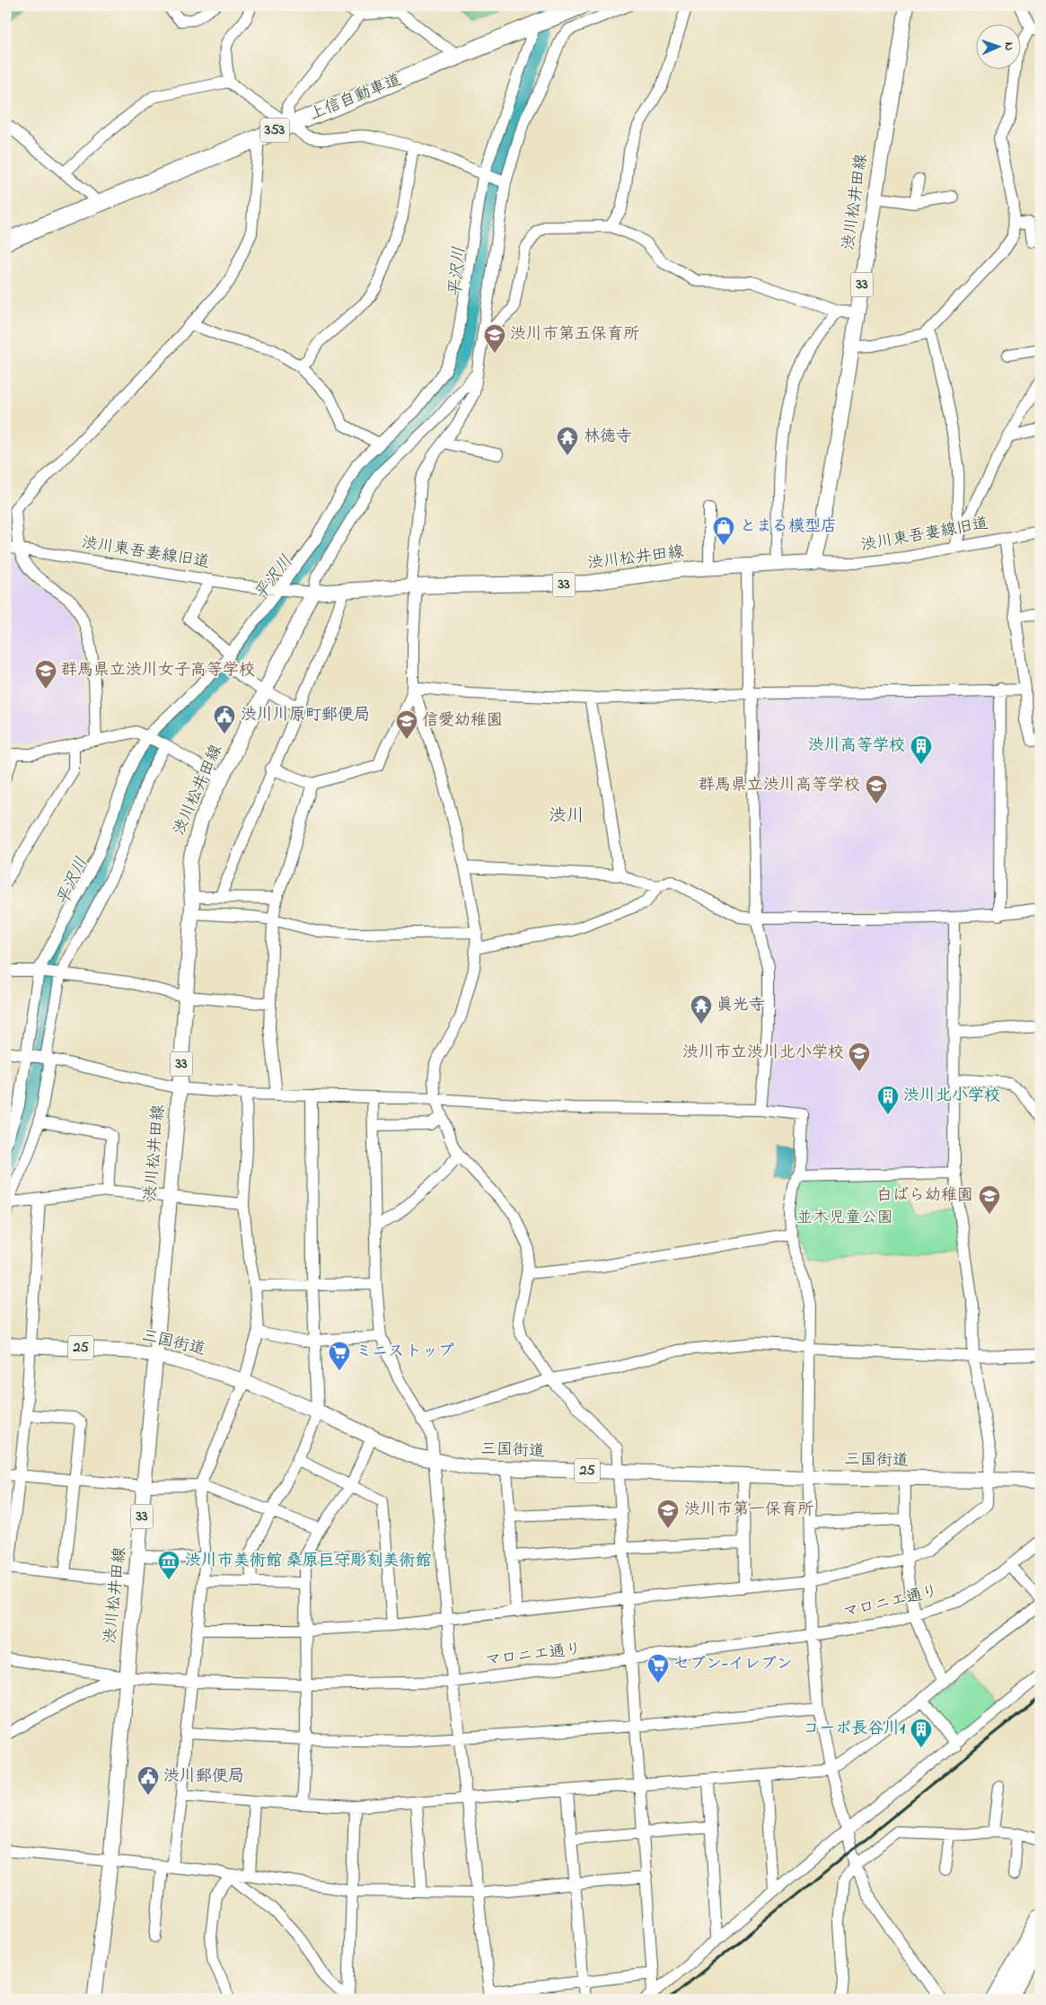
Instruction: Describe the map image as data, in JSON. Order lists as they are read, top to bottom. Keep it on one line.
{"streets":{"highway":["上信自動車道","353"],"main road":["渋川松井田線","33","三国街道","25"],"street":["渋川東吾妻線旧道","マロニエ通り"]},"crossings":[["渋川松井田線","渋川東吾妻線旧道"],["渋川松井田線","三国街道"],["渋川松井田線","マロニエ通り"]],"districts":["渋川"],"water":["平沢川"],"parks":["並木児童公園"],"places":{"school or university":["渋川市第五保育所","群馬県立渋川女子高等学校","信愛幼稚園","群馬県立渋川高等学校","渋川市立渋川北小学校","白ばら幼稚園","渋川市第一保育所"],"temple":["林徳寺","眞光寺"],"shop":["とまる模型店"],"public building":["渋川川原町郵便局","渋川郵便局"],"building":["渋川高等学校","渋川北小学校","コーポ長谷川1"],"supermarket":["ミニストップ","セブン-イレブン"],"museum":["渋川市美術館 桑原巨守彫刻美術館"]},"north":"right"}
